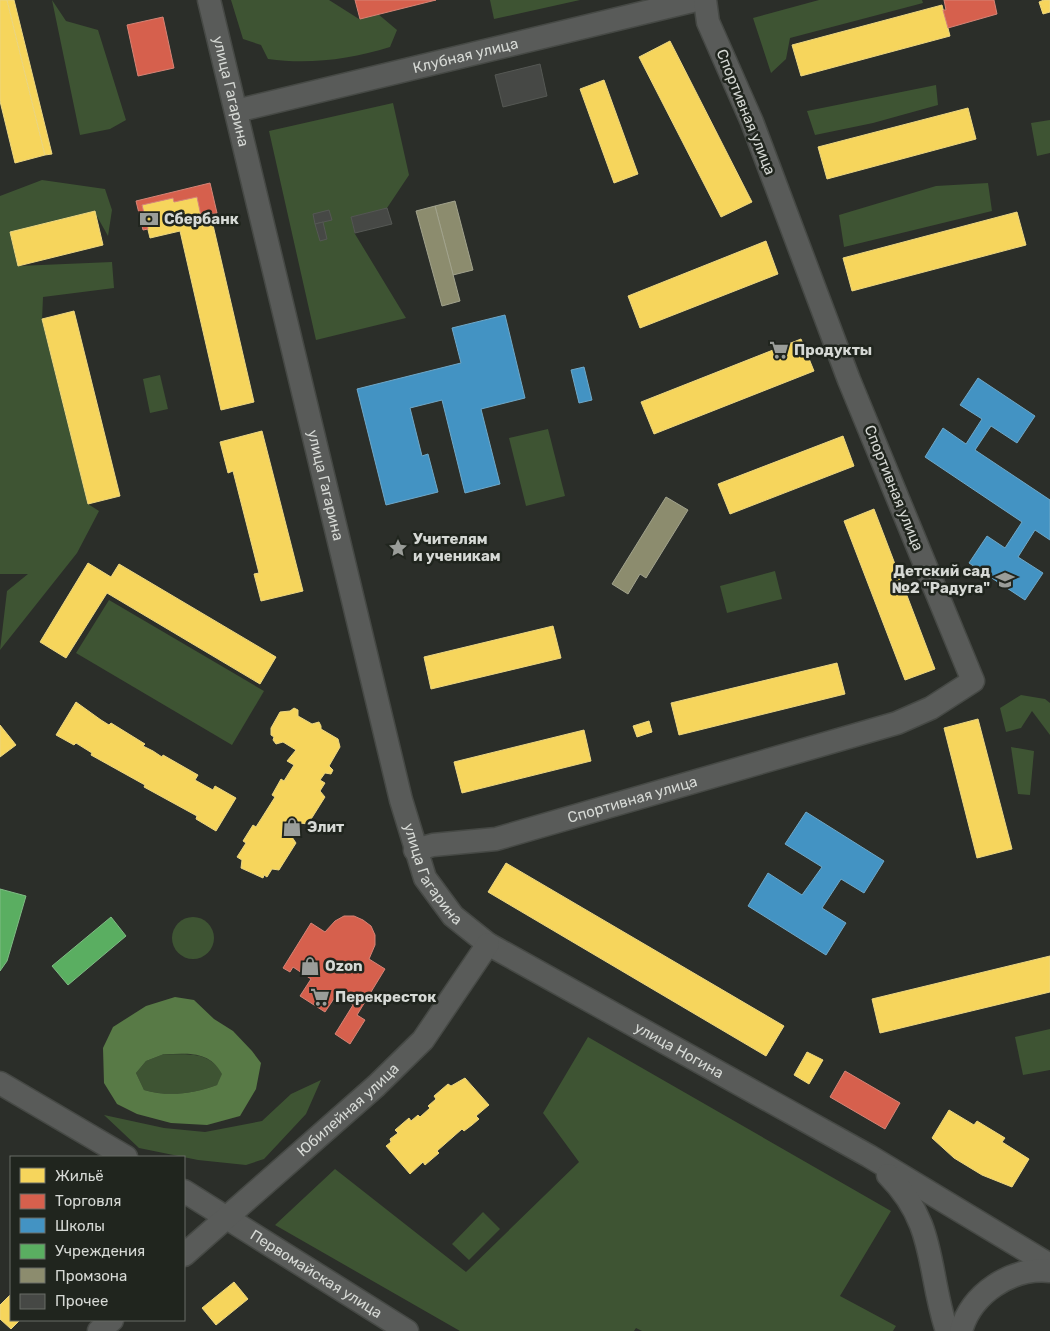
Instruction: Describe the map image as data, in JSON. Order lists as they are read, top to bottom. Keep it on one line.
{"streets":{"street":["Клубная улица","улица Гагарина","Спортивная улица","улица Ногина","Юбилейная улица","Первомайская улица"]},"crossings":[["Клубная улица","улица Гагарина"],["улица Гагарина","Спортивная улица"],["улица Гагарина","улица Ногина"],["улица Гагарина","Юбилейная улица"],["улица Ногина","Юбилейная улица"],["Юбилейная улица","Первомайская улица"]],"places":{"bank":["Сбербанк"],"supermarket":["Продукты","Перекресток"],"place":["Учителям и ученикам"],"school or university":["Детский сад №2 \"Радуга\""],"shop":["Элит","Ozon"]},"legend":["Жильё","Торговля","Школы","Учреждения","Промзона","Прочее"]}
